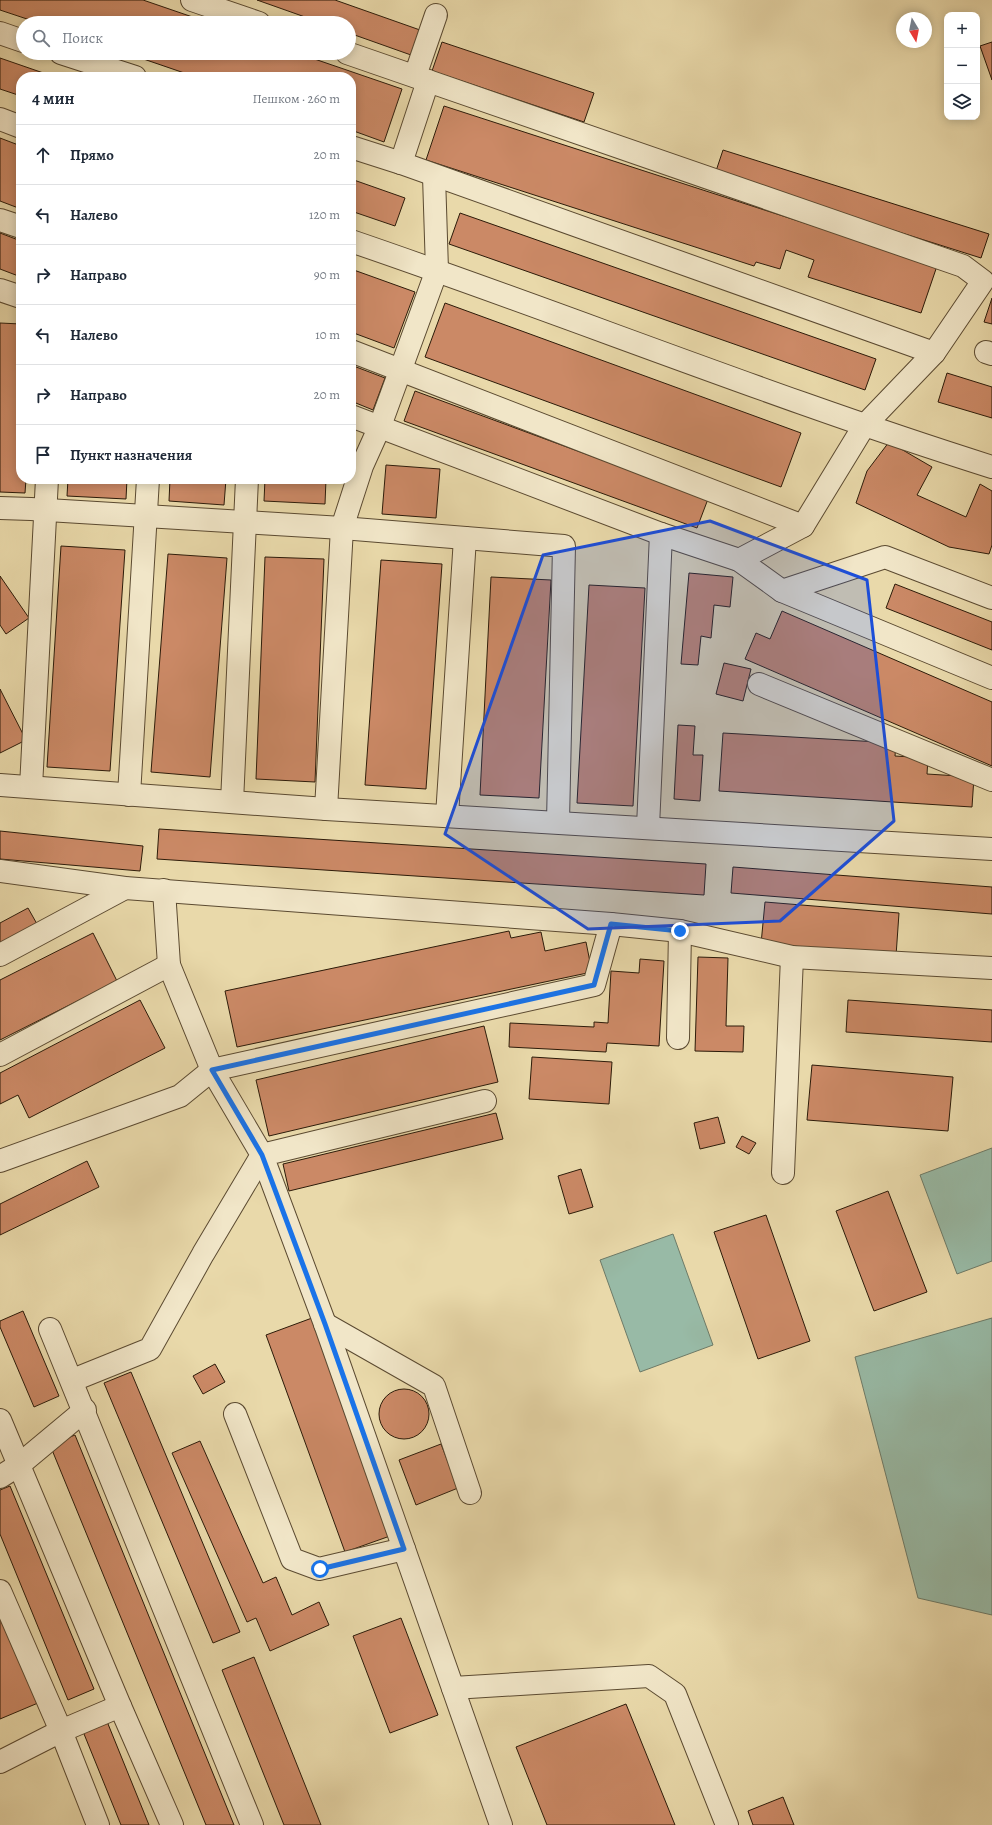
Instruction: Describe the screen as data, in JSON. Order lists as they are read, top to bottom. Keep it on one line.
{"north":"bottom","page":{"map_buttons":["+","−"],"search":"Поиск","heading":["4 мин","Пешком · 260 m"],"list":[["Прямо","20 m"],["Налево","120 m"],["Направо","90 m"],["Налево","10 m"],["Направо","20 m"],"Пункт назначения"]}}
